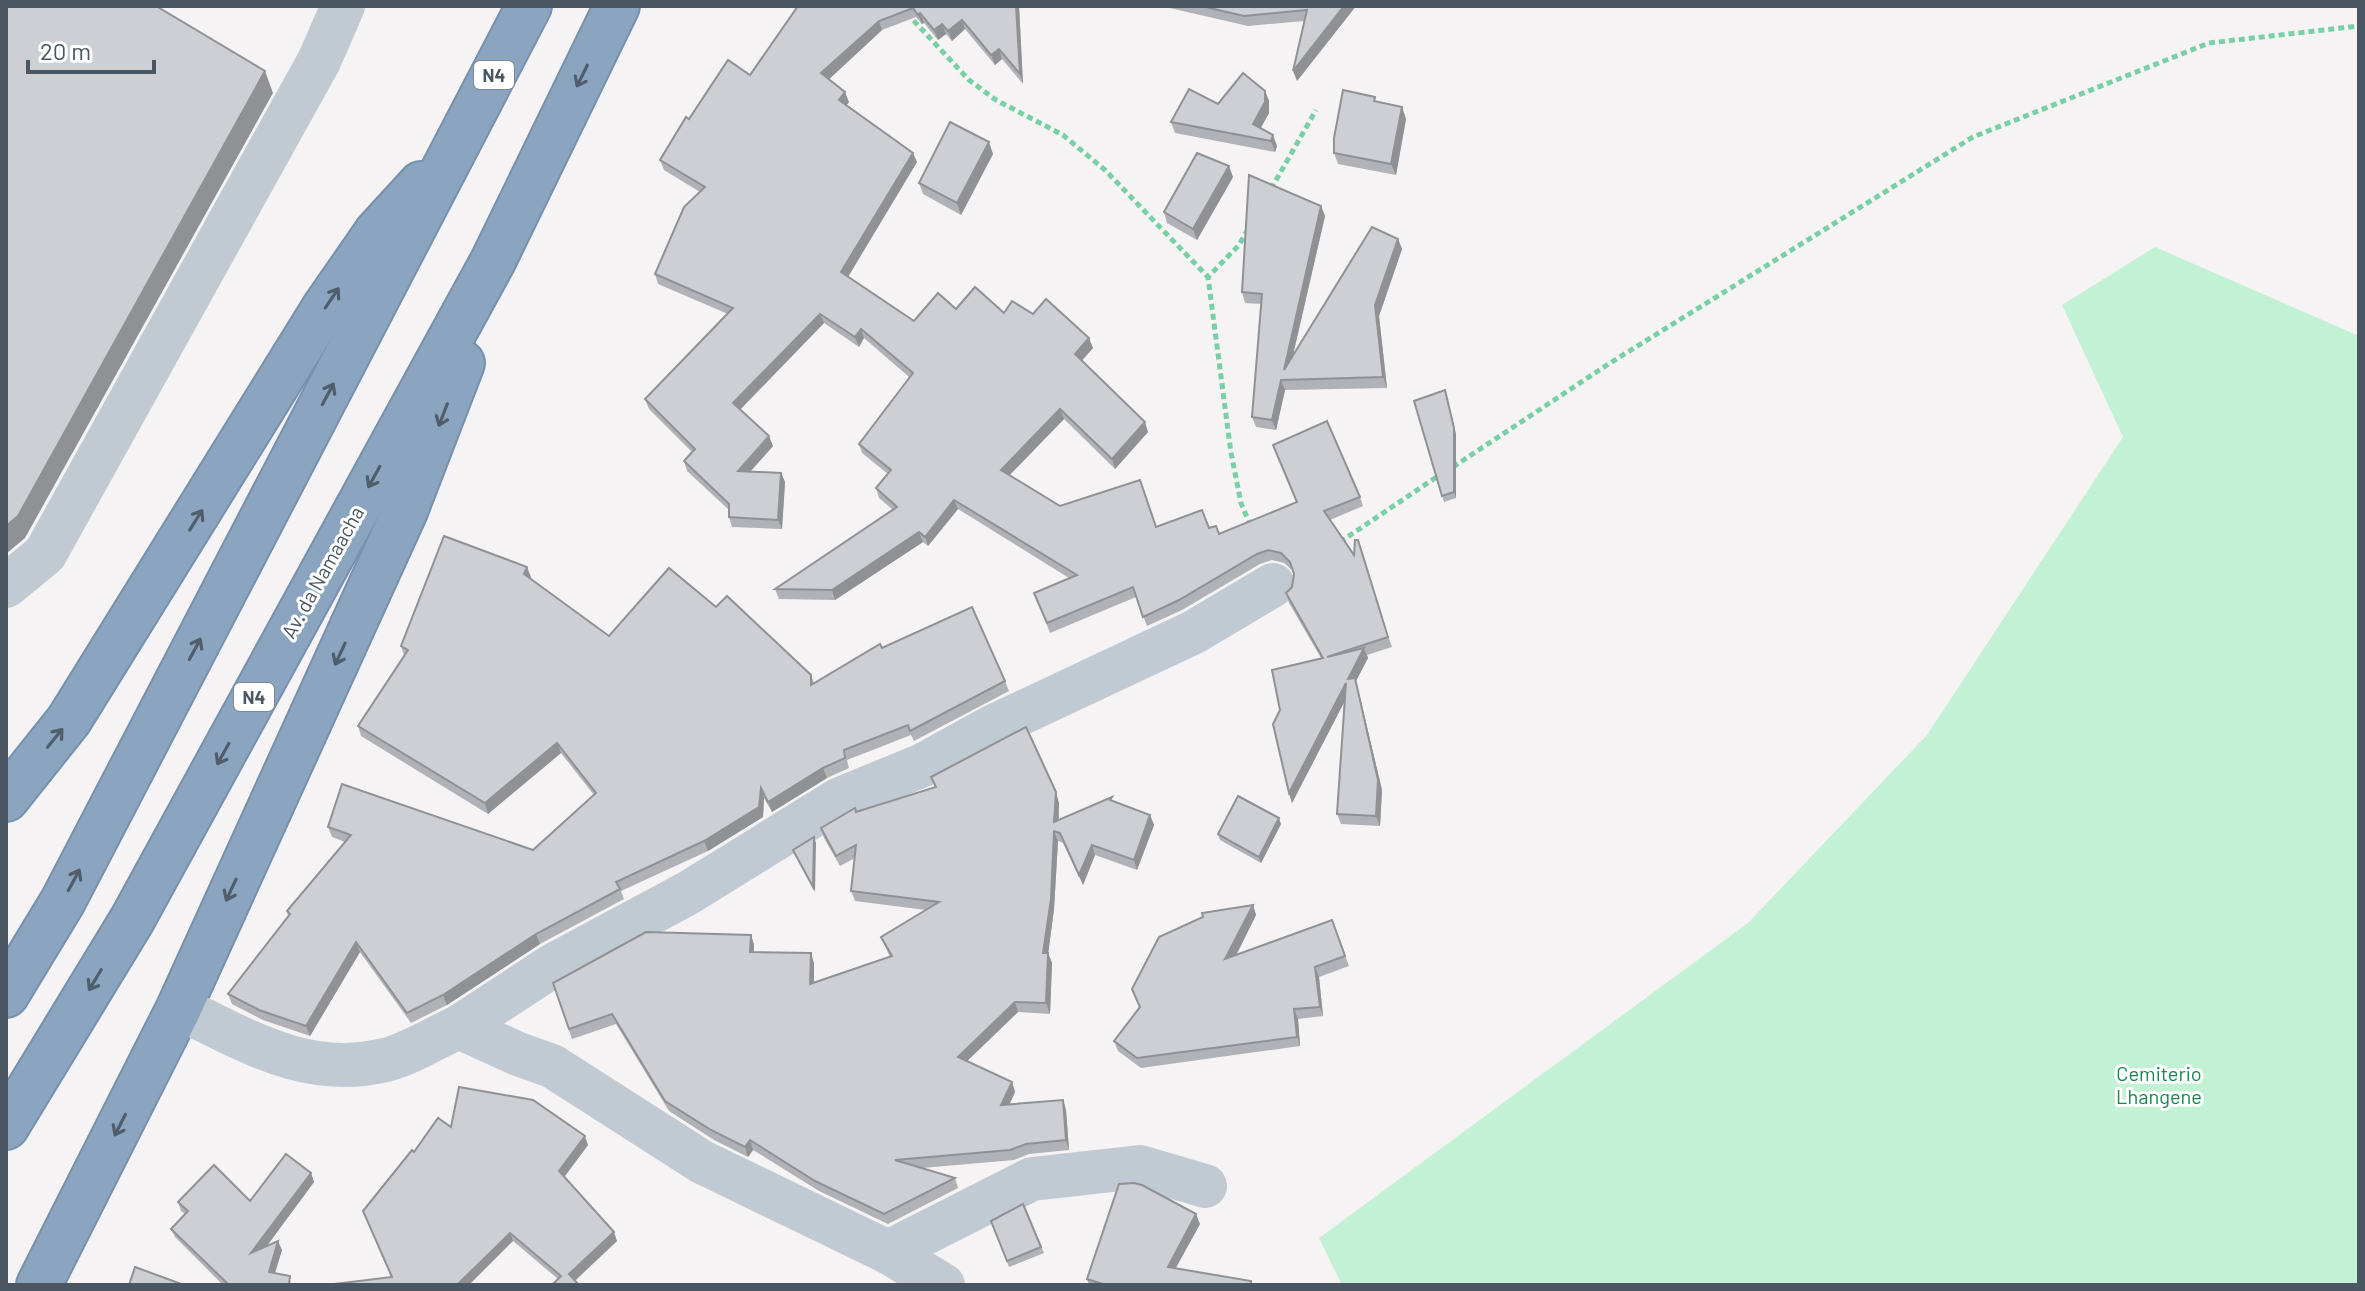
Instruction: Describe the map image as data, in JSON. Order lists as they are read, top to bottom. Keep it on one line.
{"streets":{"highway":["N4","Av. da Namaacha"]},"parks":["Cemiterio Lhangene"],"scale_bar":"20 m"}
